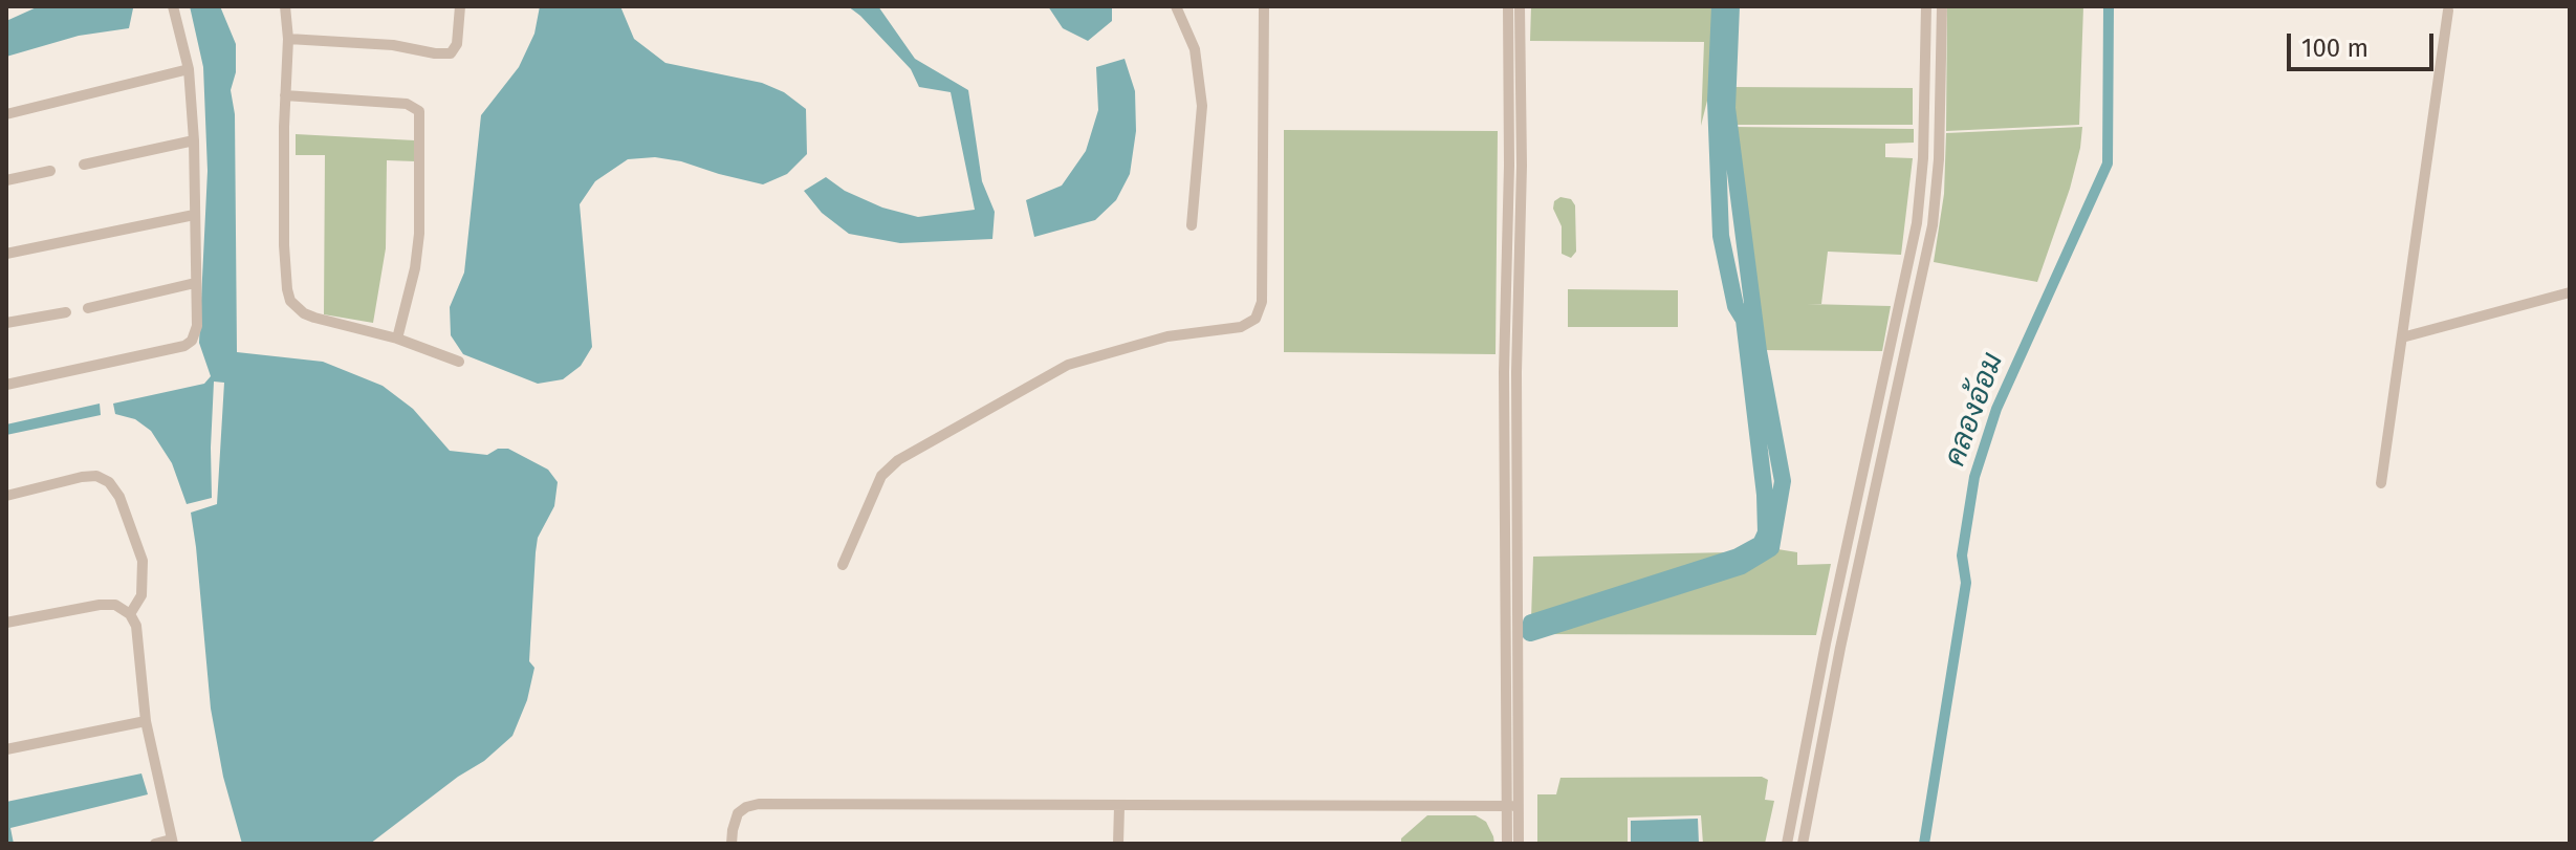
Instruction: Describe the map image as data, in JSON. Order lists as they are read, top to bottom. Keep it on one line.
{"water":["คลองอ้อม"],"scale_bar":"100 m"}
